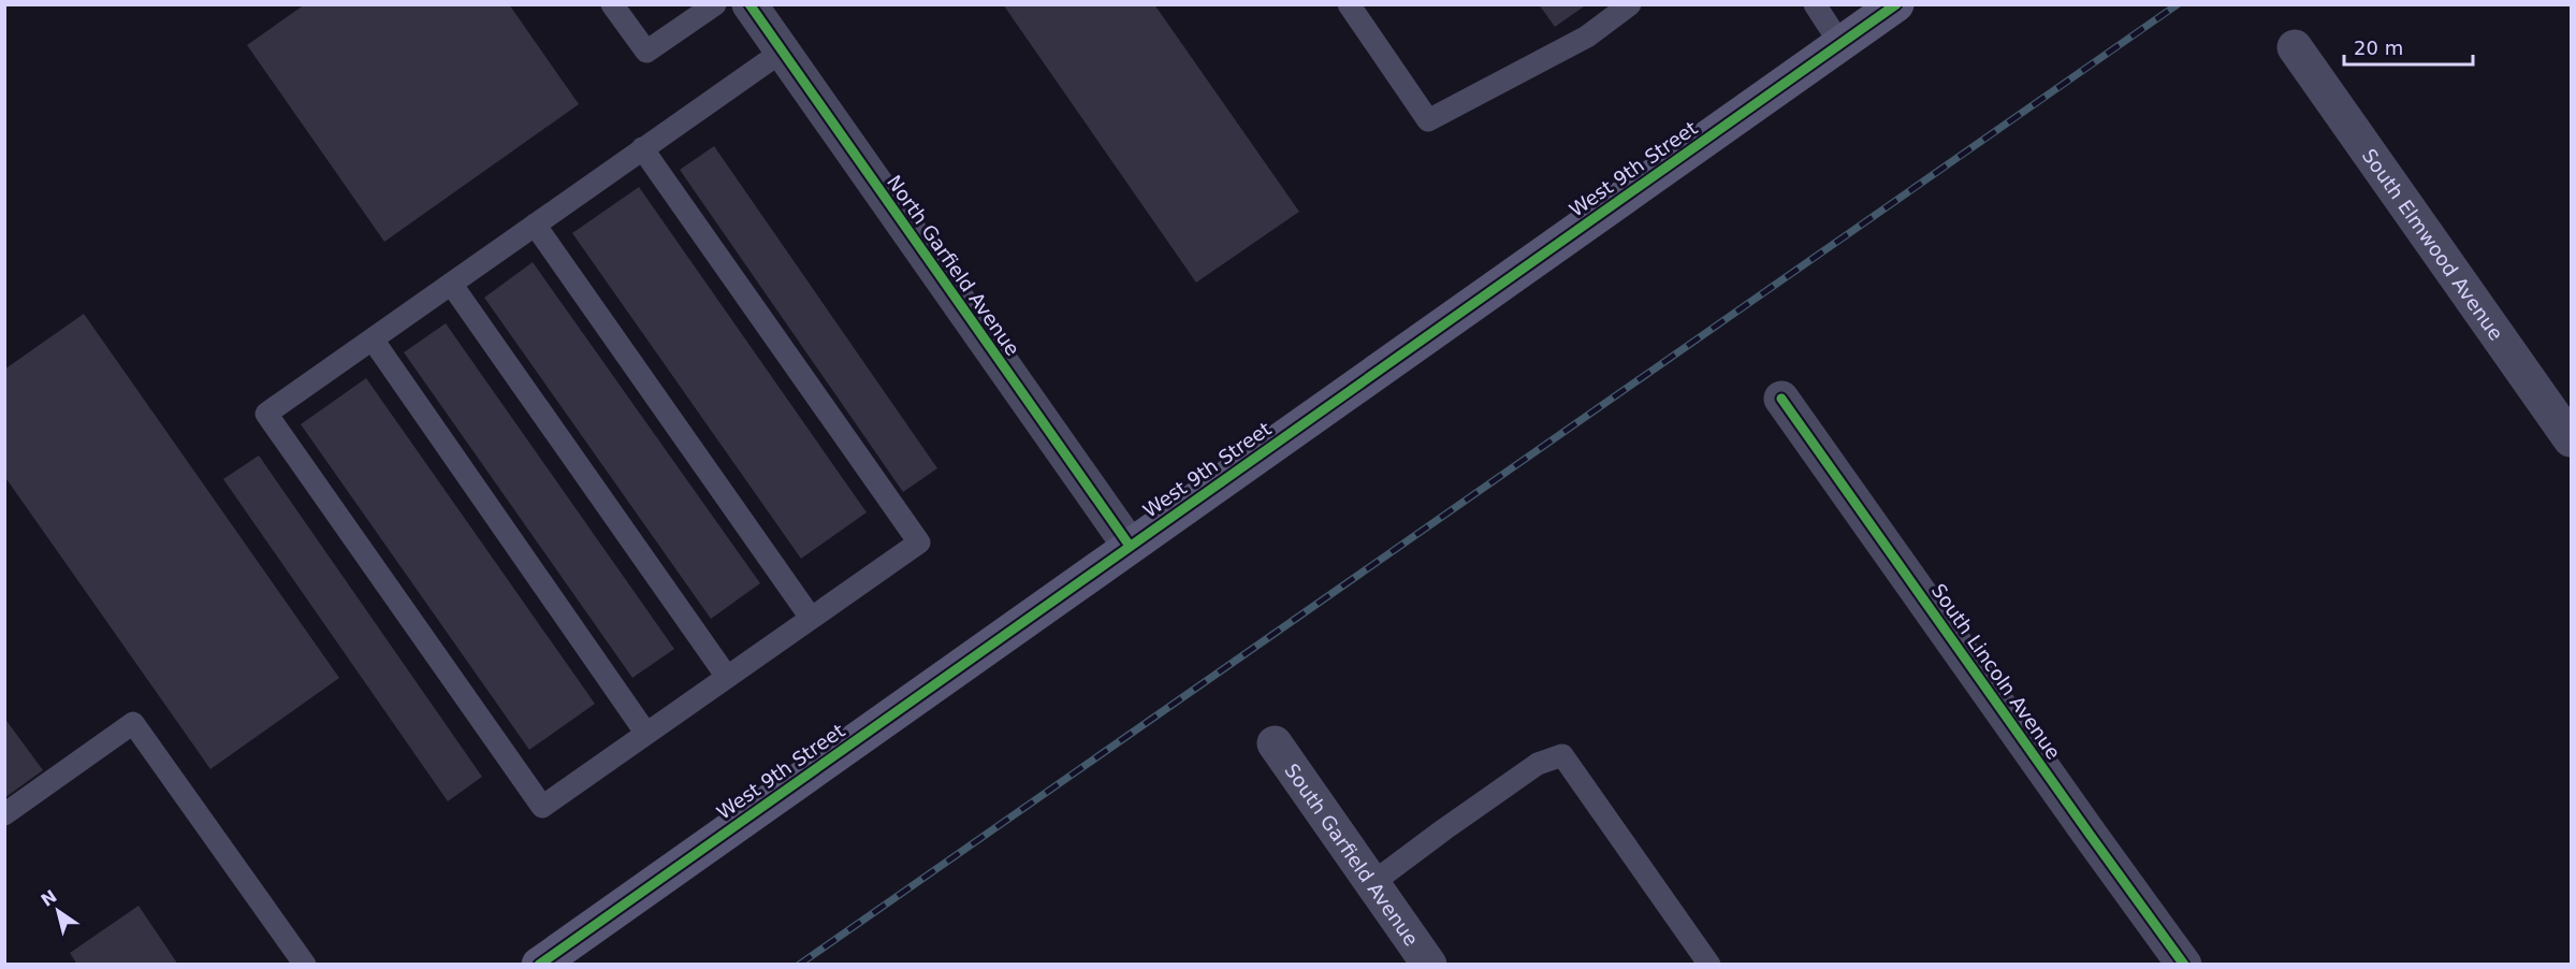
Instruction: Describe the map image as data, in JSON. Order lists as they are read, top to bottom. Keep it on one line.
{"streets":{"street":["West 9th Street","South Elmwood Avenue","North Garfield Avenue","South Lincoln Avenue","South Garfield Avenue"]},"crossings":[["West 9th Street","North Garfield Avenue"]],"scale_bar":"20 m","north":"top left"}
